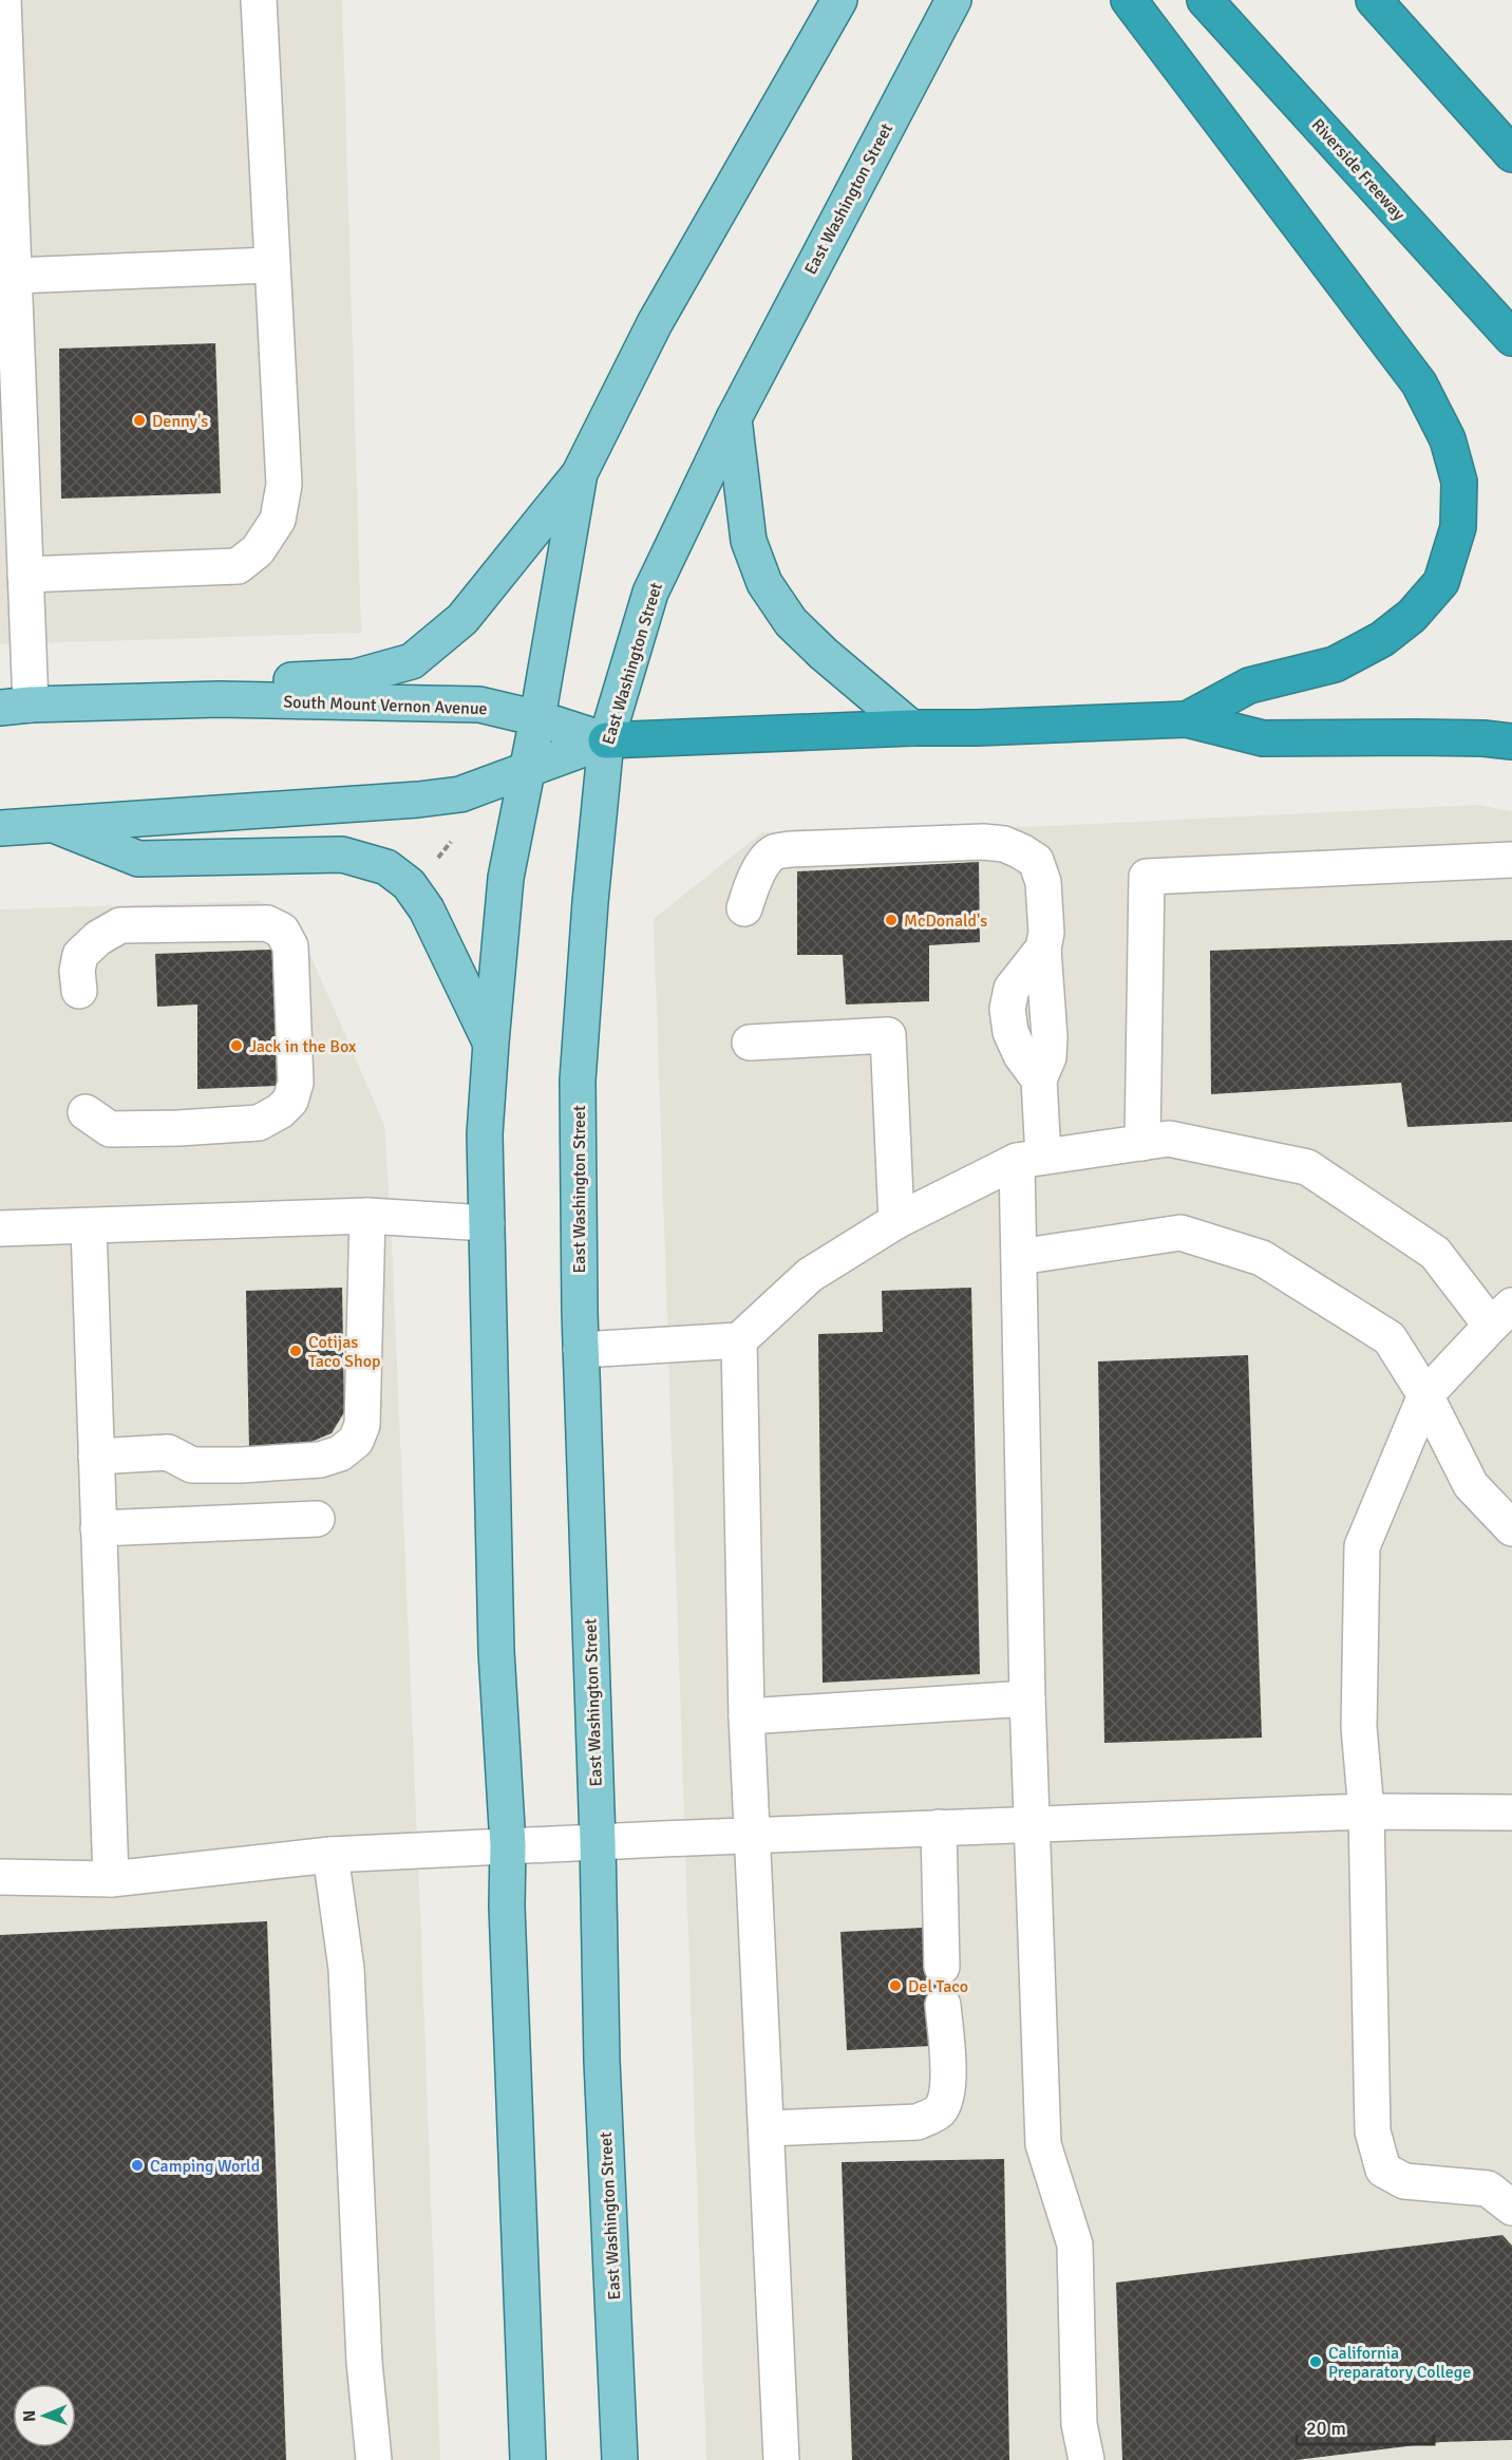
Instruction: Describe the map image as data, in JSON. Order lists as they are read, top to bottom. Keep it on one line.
{"streets":{"highway":["Riverside Freeway"],"main road":["East Washington Street","South Mount Vernon Avenue"]},"crossings":[["East Washington Street","South Mount Vernon Avenue"]],"places":["Denny's","McDonald's","Jack in the Box","Cotijas Taco Shop","Del Taco","Camping World","California Preparatory College"],"scale_bar":"20 m","north":"left"}
